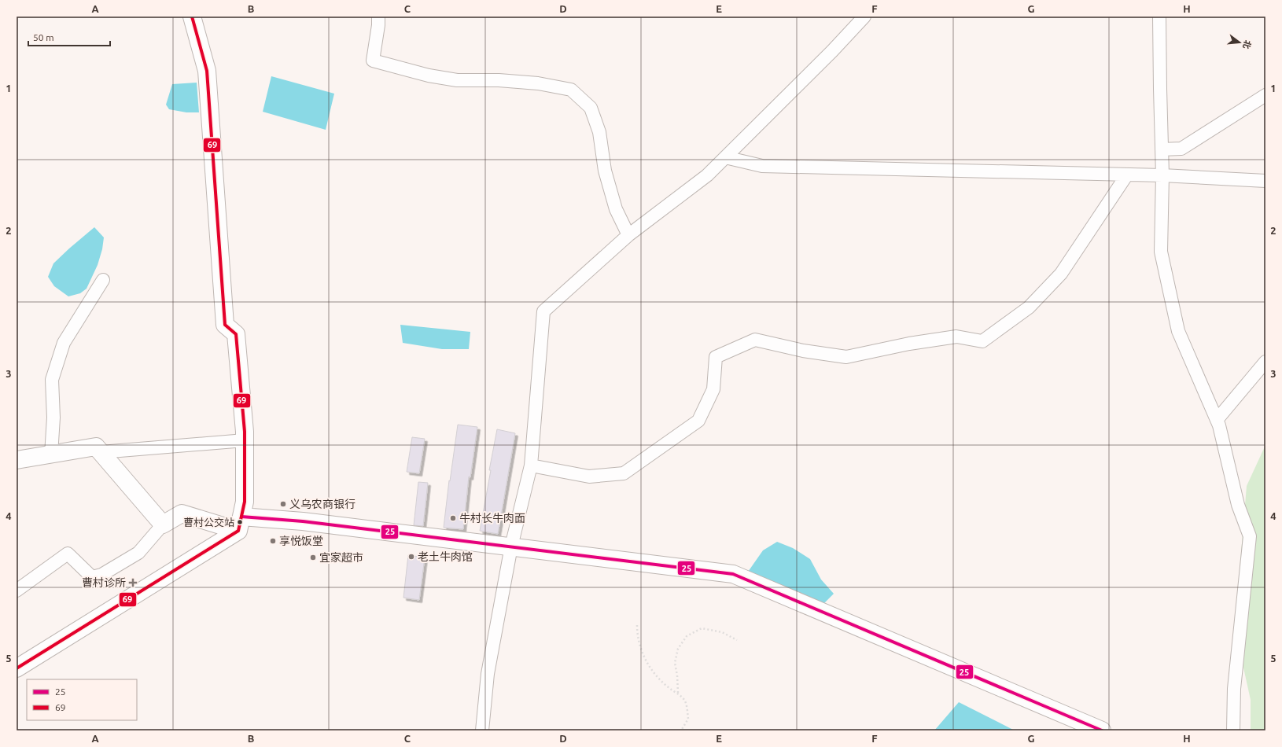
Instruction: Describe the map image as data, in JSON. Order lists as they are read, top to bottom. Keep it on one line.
{"places":{"other":["义乌农商银行","牛村长牛肉面","曹村公交站","享悦饭堂","老土牛肉馆","宜家超市"],"health":["曹村诊所"]},"lines":["transit line 69","transit line 25"],"legend":["25","69"],"scale_bar":"50 m","north":"right","grid":{"columns":["A","B","C","D","E","F","G","H"],"rows":["1","2","3","4","5"]}}
